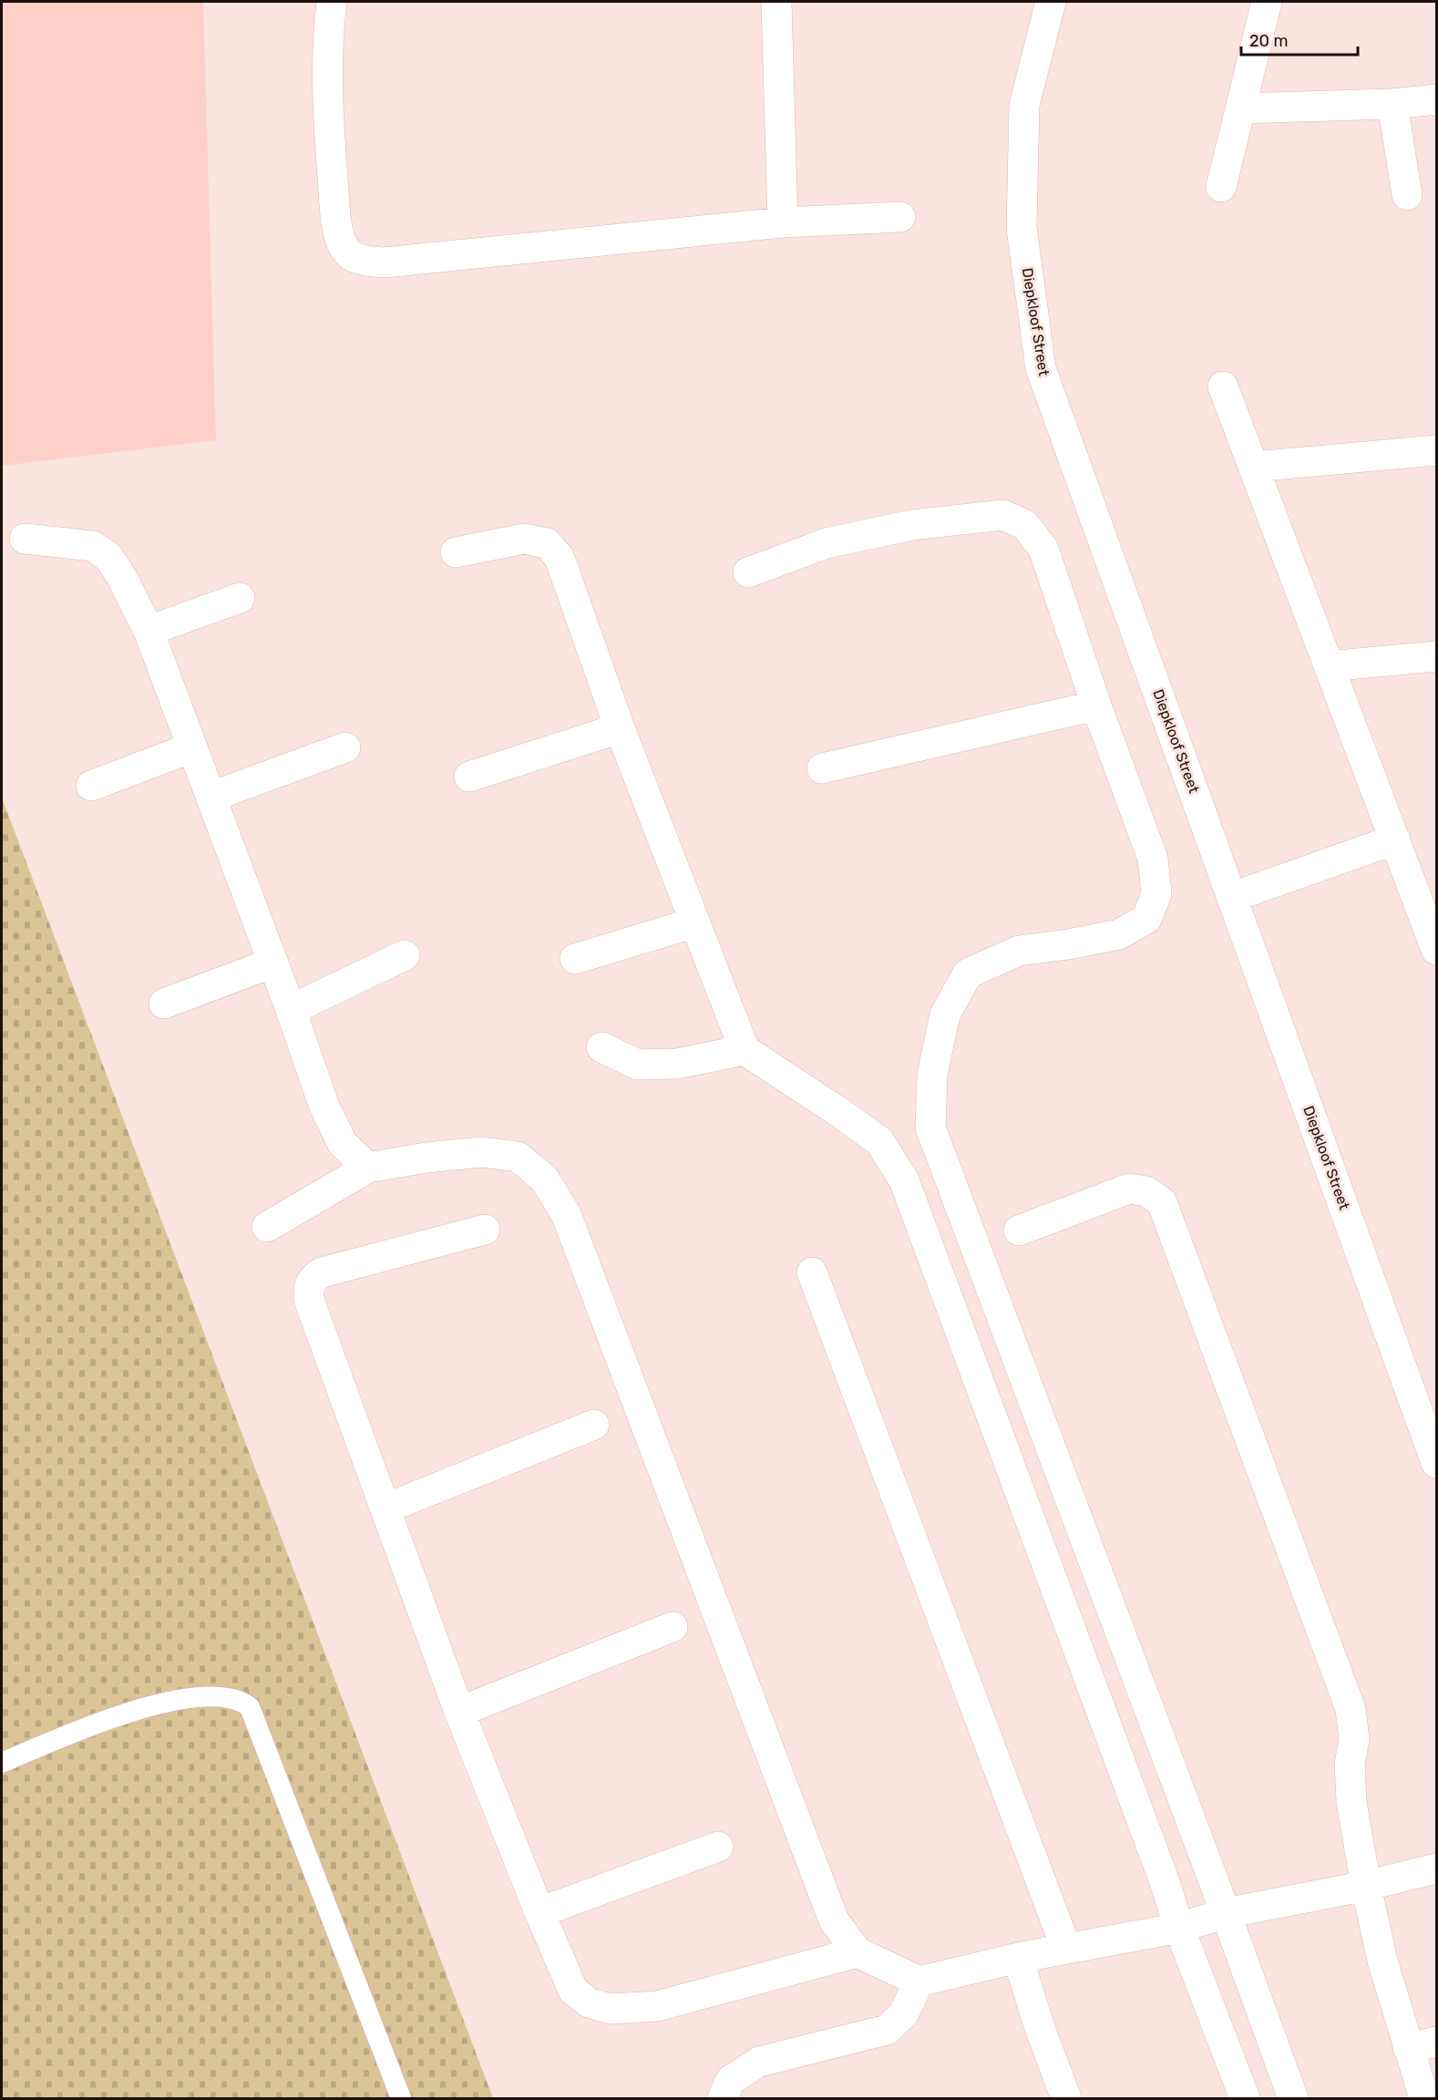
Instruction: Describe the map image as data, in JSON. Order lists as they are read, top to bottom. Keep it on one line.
{"streets":{"street":["Diepkloof Street"]},"scale_bar":"20 m"}
